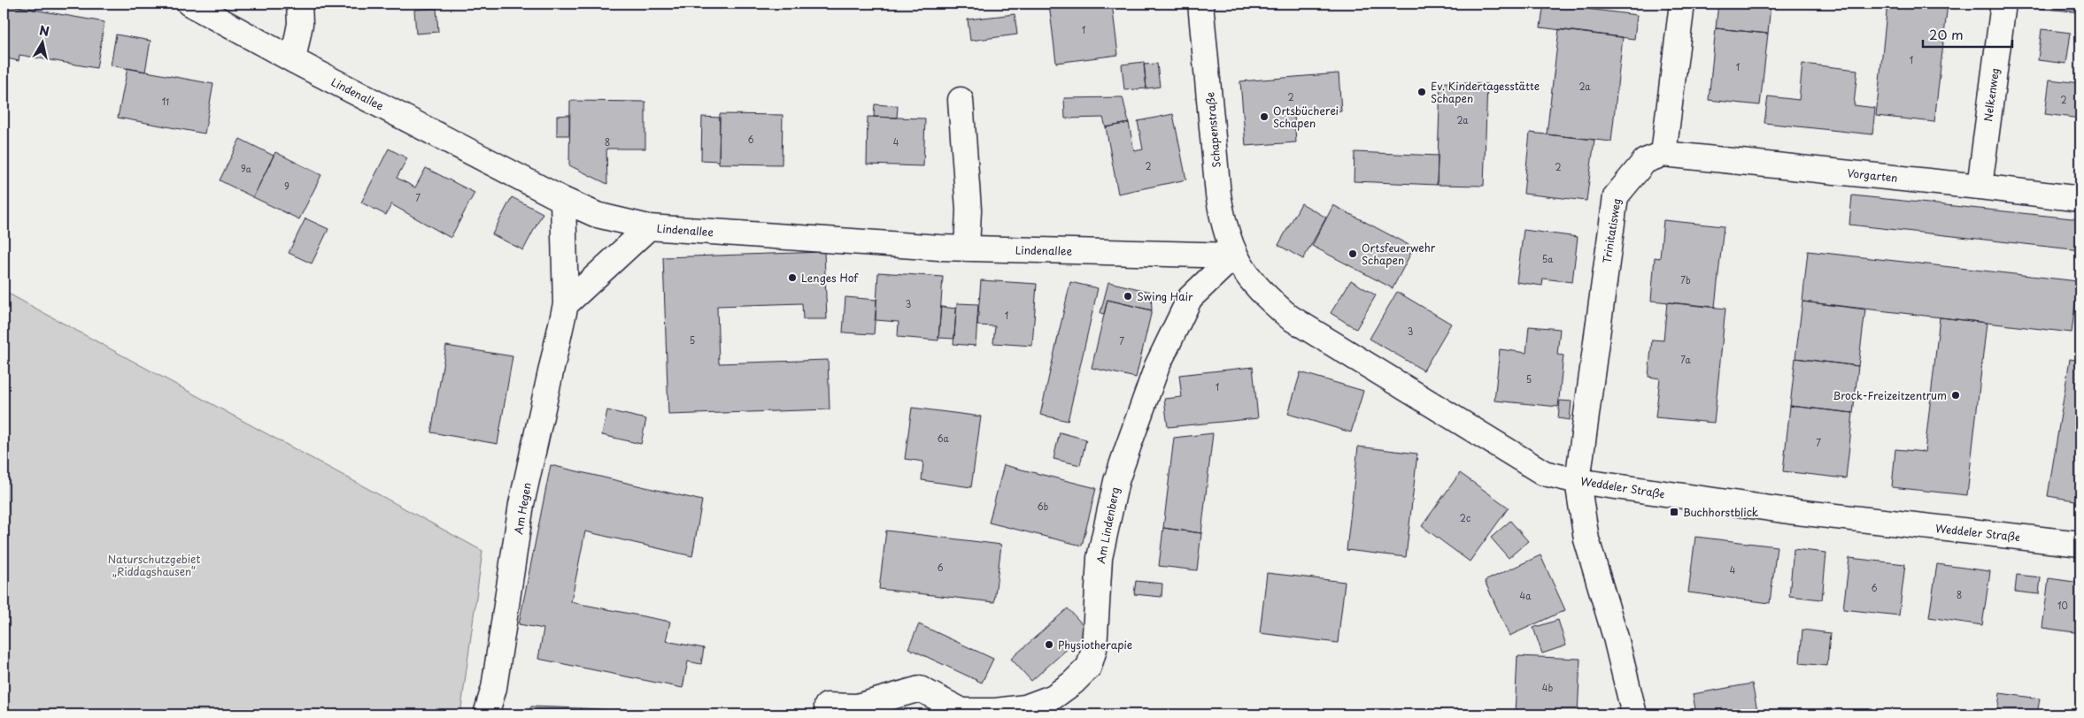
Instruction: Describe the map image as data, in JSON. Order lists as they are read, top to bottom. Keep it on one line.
{"streets":{"street":["Lindenallee","Nelkenweg","Schapenstraße","Vorgarten","Trinitatisweg","Weddeler Straße","Am Hegen","Am Lindenberg"]},"crossings":[["Lindenallee","Schapenstraße"],["Lindenallee","Weddeler Straße"],["Lindenallee","Am Hegen"],["Lindenallee","Am Lindenberg"],["Nelkenweg","Vorgarten"],["Schapenstraße","Weddeler Straße"],["Schapenstraße","Am Lindenberg"],["Vorgarten","Trinitatisweg"],["Trinitatisweg","Weddeler Straße"],["Weddeler Straße","Am Lindenberg"]],"parks":["Naturschutzgebiet „Riddagshausen“"],"places":{"other":["Ev. Kindertagesstätte Schapen","Ortsbücherei Schapen","Ortsfeuerwehr Schapen","Lenges Hof","Swing Hair","Brock-Freizeitzentrum","Physiotherapie"],"transit":["Buchhorstblick"]},"house_numbers":["1","1","1","2a","2","2","11","2a","6","8","4","2","2","9a","9","7","5a","7b","3","1","3","5","7","7a","5","1","6a","7","6b","2c","6","4","6","8","4a","10","4b"],"scale_bar":"20 m","north":"top"}
